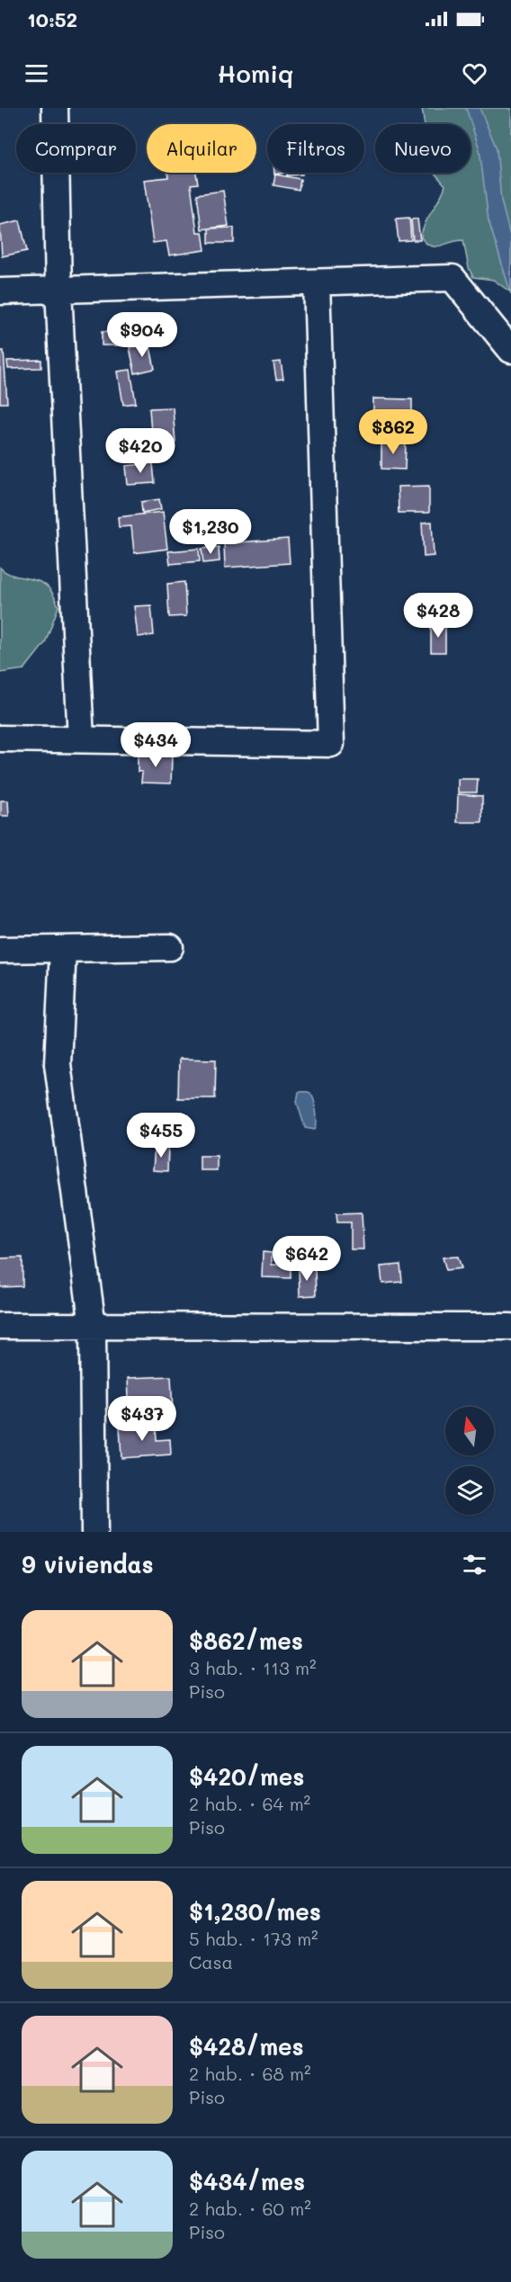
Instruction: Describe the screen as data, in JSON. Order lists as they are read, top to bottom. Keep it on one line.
{"north":"top","page":{"status":"10:52","header":"Homiq","chip":["Comprar","Alquilar","Filtros","Nuevo"],"price":["$904","$862","$420","$1,230","$428","$434","$455","$642","$437"],"heading":"9 viviendas","list":[{"name":"$862/mes","note":"3 hab. · 113 m² · Piso"},{"name":"$420/mes","note":"2 hab. · 64 m² · Piso"},{"name":"$1,230/mes","note":"5 hab. · 173 m² · Casa"},{"name":"$428/mes","note":"2 hab. · 68 m² · Piso"},{"name":"$434/mes","note":"2 hab. · 60 m² · Piso"}]}}
